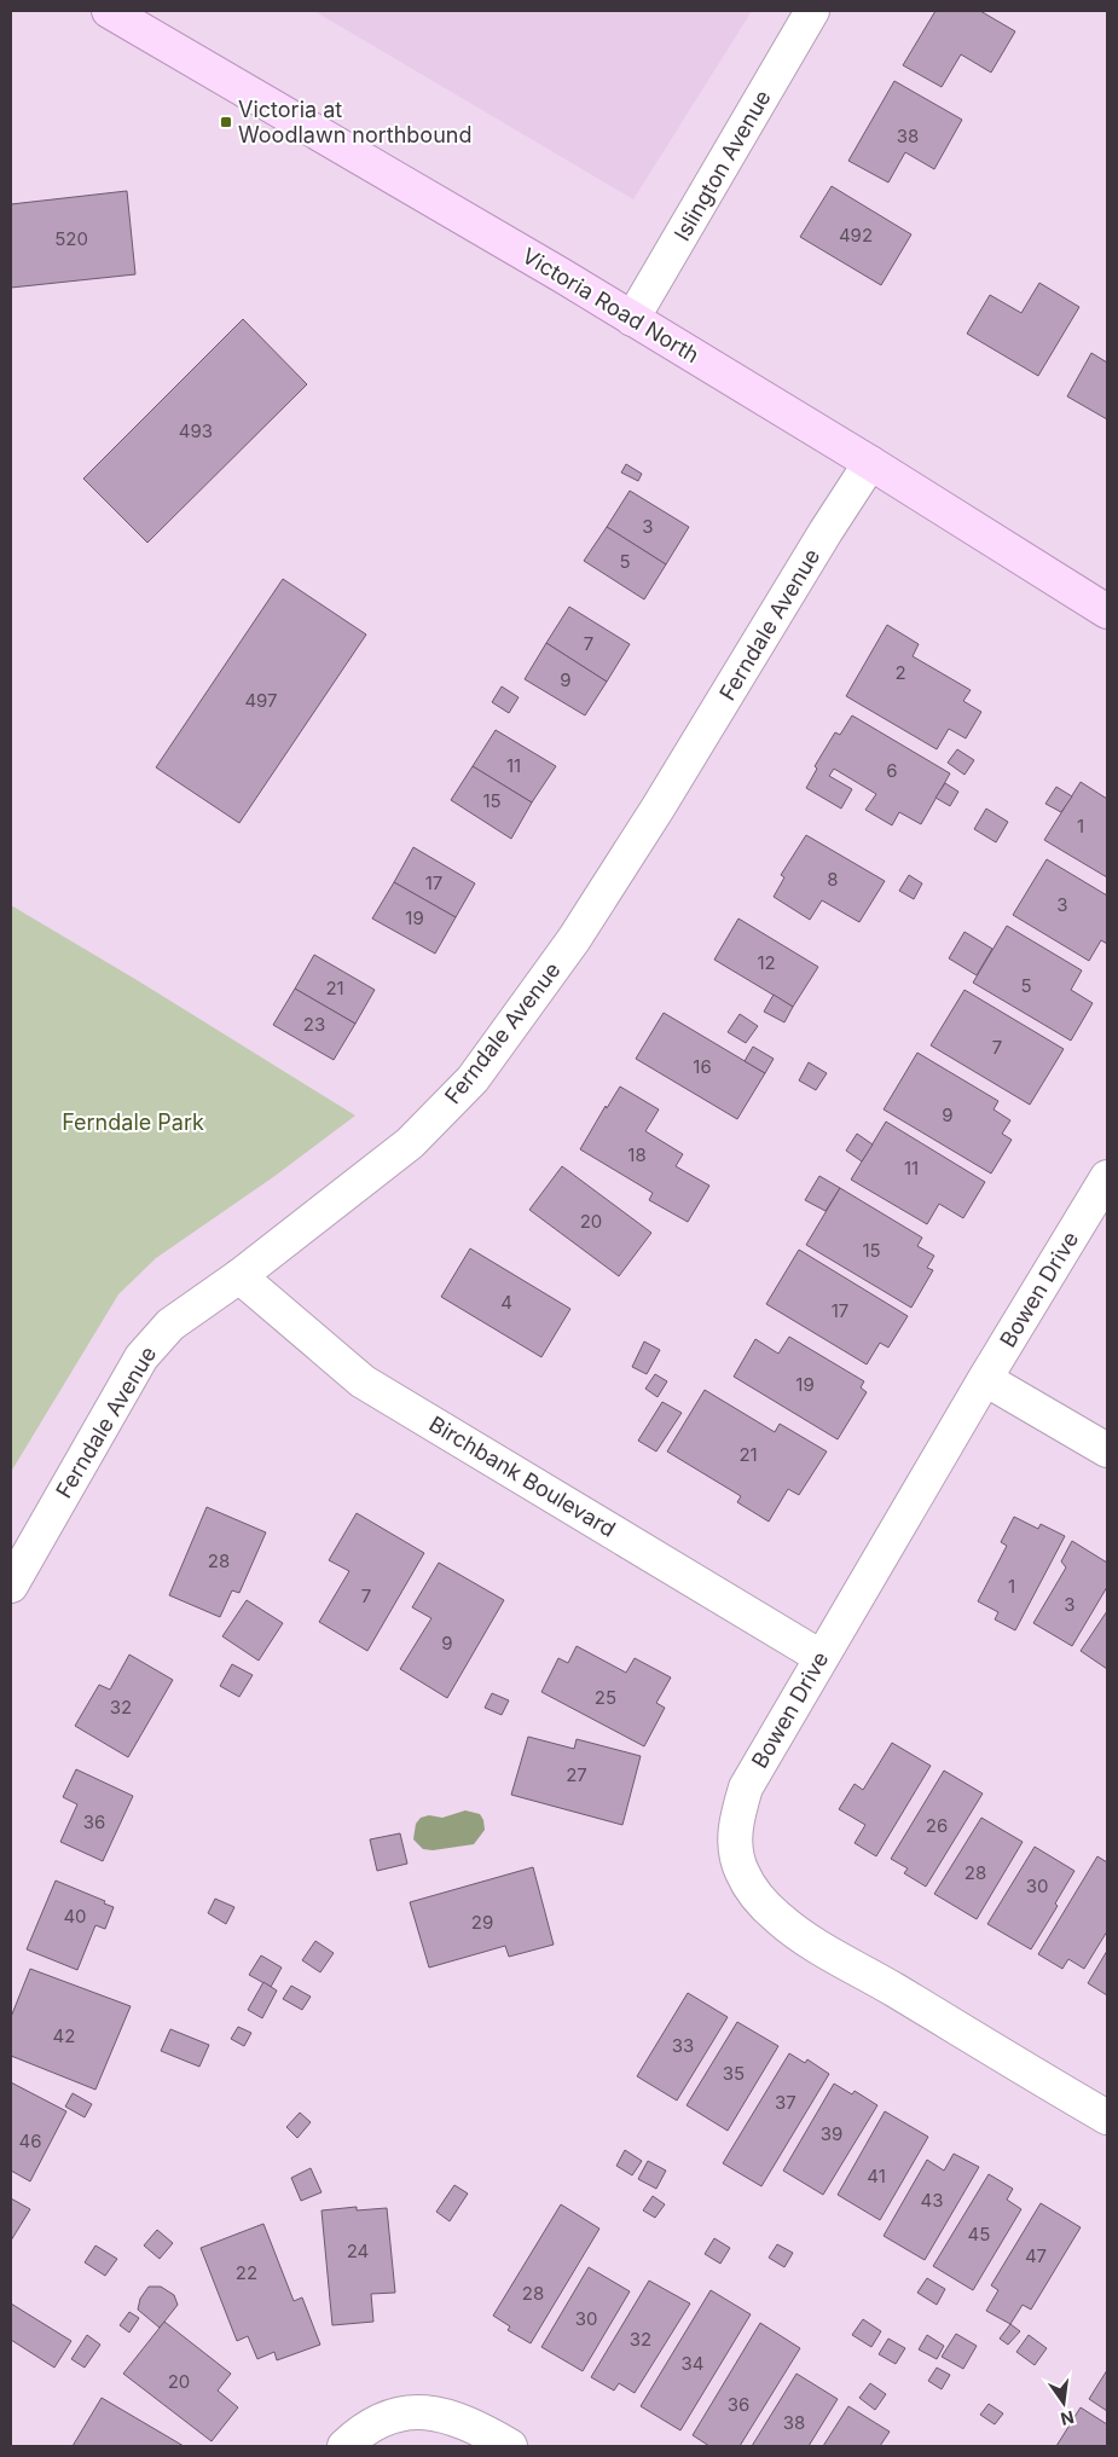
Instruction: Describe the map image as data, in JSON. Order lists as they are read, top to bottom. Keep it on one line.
{"streets":{"main road":["Victoria Road North"],"street":["Islington Avenue","Ferndale Avenue","Bowen Drive","Birchbank Boulevard"]},"crossings":[["Islington Avenue","Victoria Road North"],["Victoria Road North","Ferndale Avenue"],["Ferndale Avenue","Birchbank Boulevard"],["Bowen Drive","Birchbank Boulevard"]],"parks":["Ferndale Park"],"places":{"transit":["Victoria at Woodlawn northbound"]},"house_numbers":["38","492","520","493","3","5","7","2","9","497","11","6","15","1","8","17","3","19","12","5","21","23","7","16","9","18","11","20","15","4","17","19","21","28","1","7","3","9","25","32","27","36","26","28","30","40","29","42","33","35","37","39","46","41","43","45","24","47","22","28","30","32","34","20","36","38"],"north":"bottom"}
